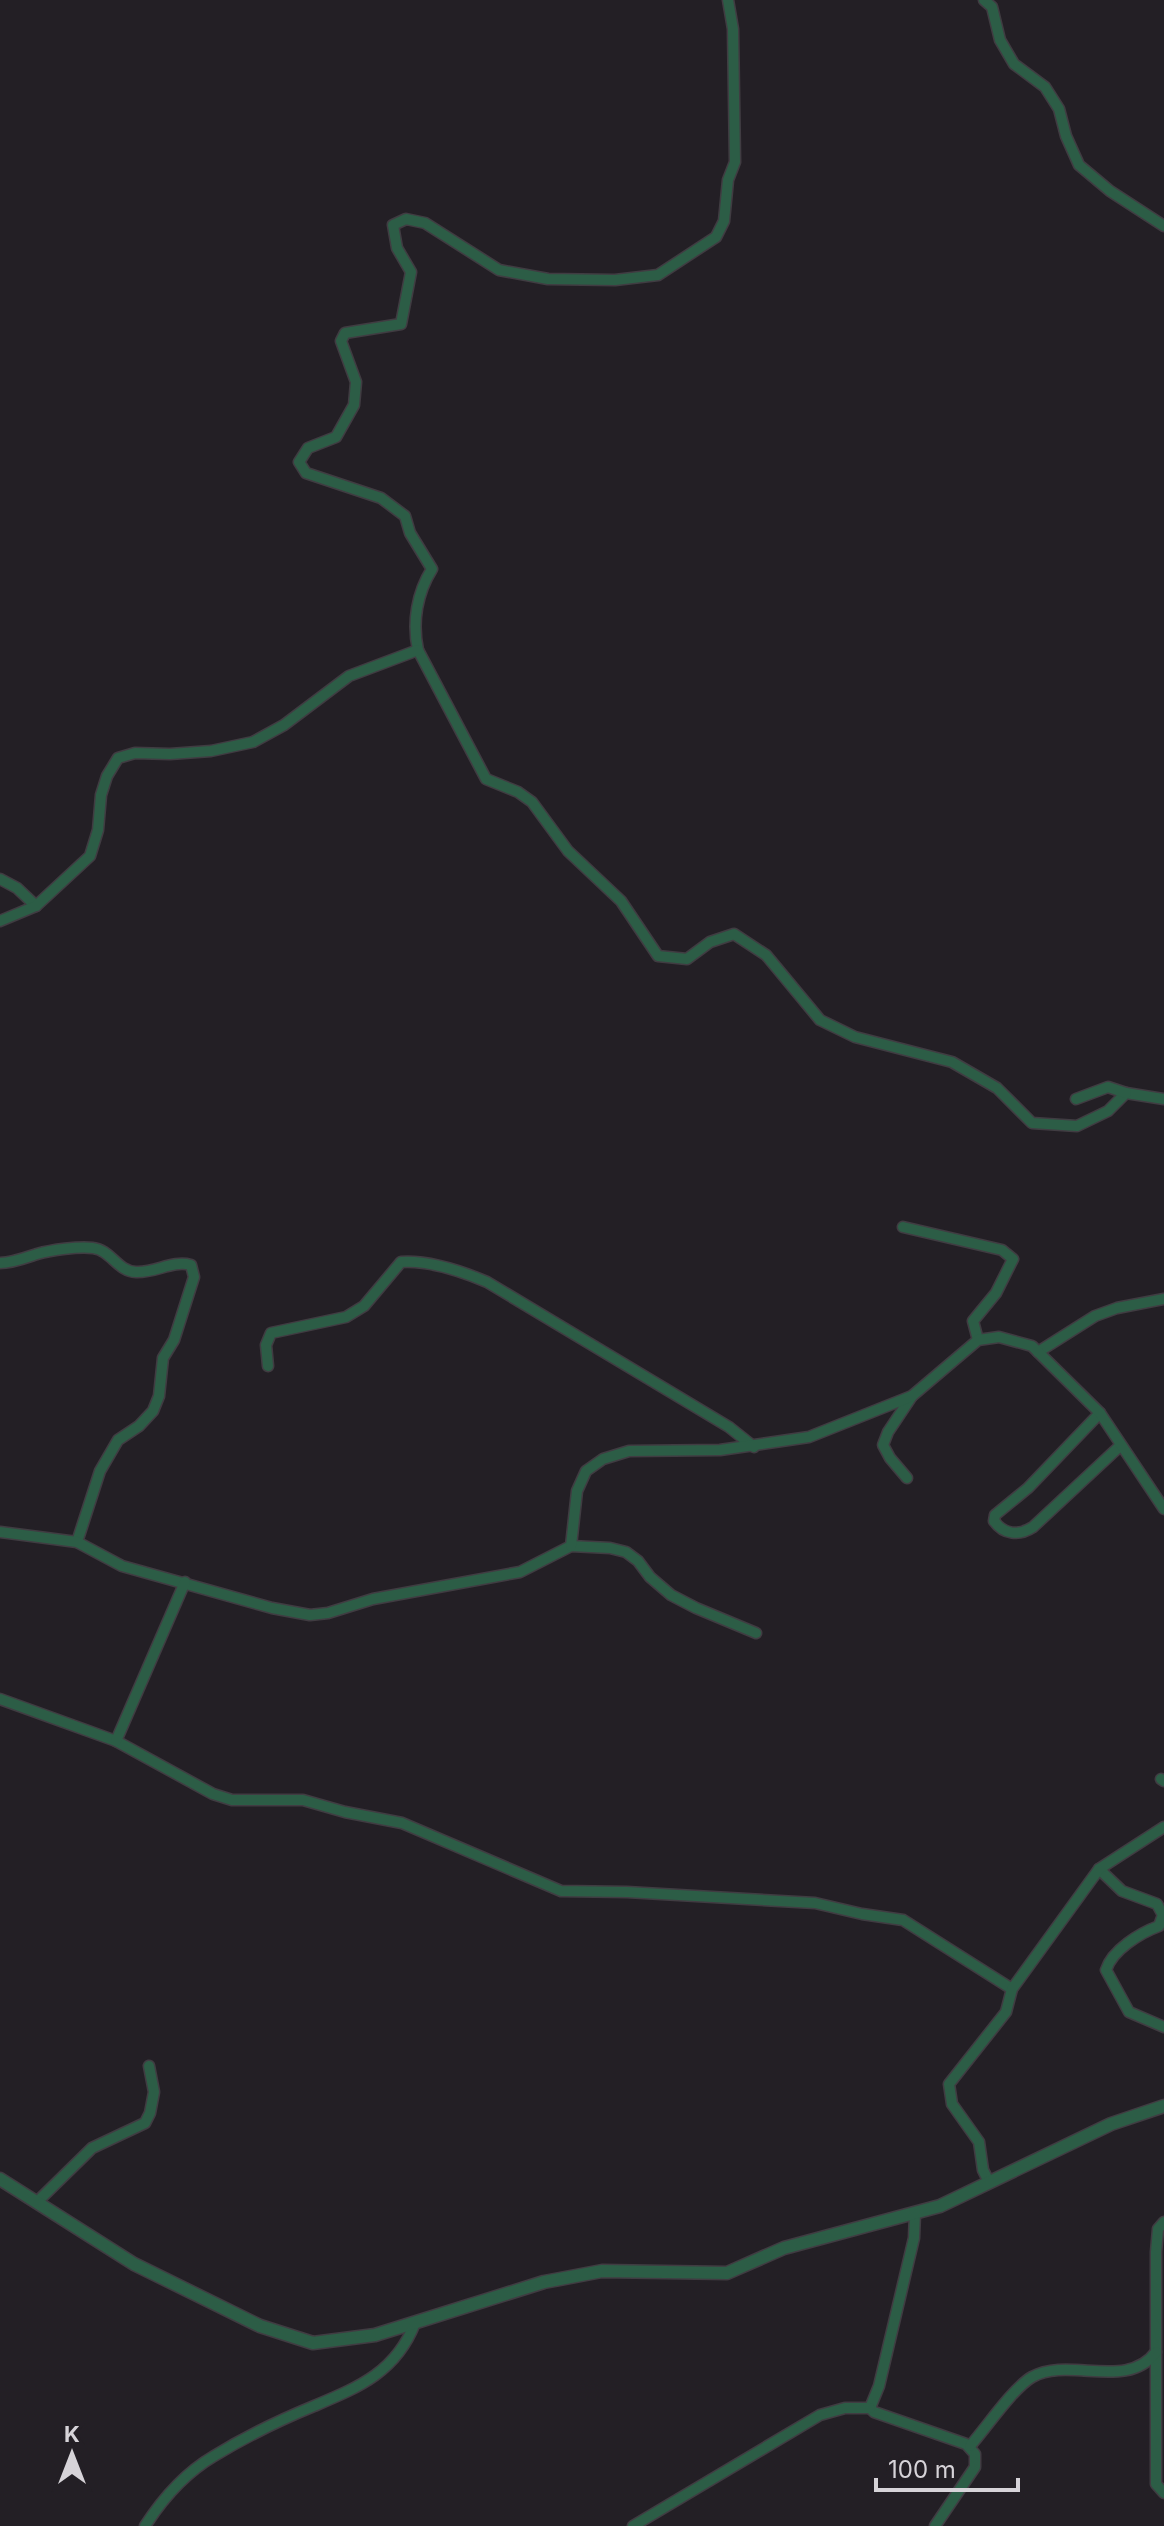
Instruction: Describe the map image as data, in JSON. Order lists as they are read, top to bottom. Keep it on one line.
{"scale_bar":"100 m","north":"top"}
